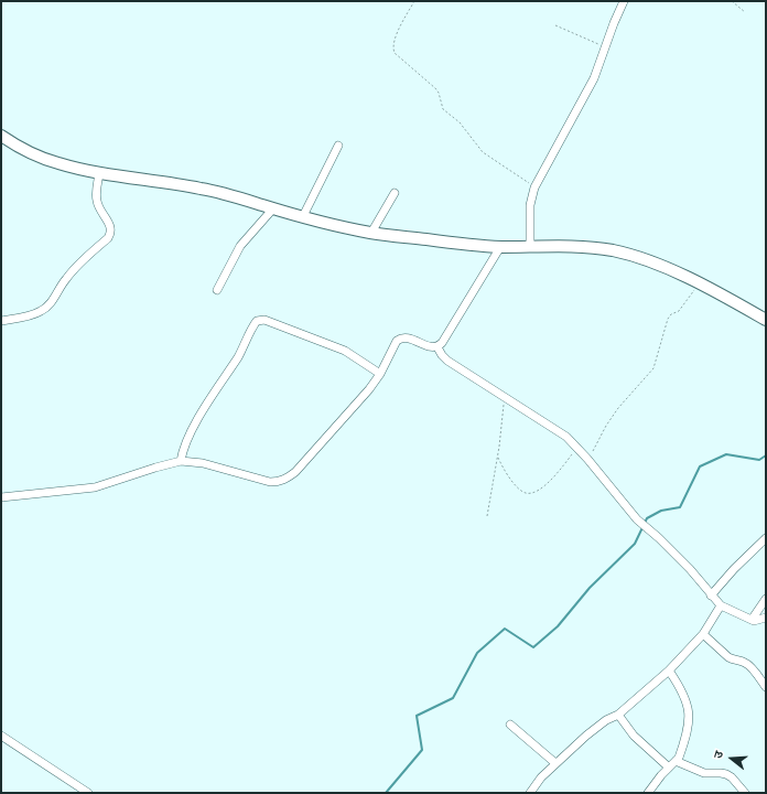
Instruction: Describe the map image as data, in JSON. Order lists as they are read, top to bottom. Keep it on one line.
{"north":"left"}
